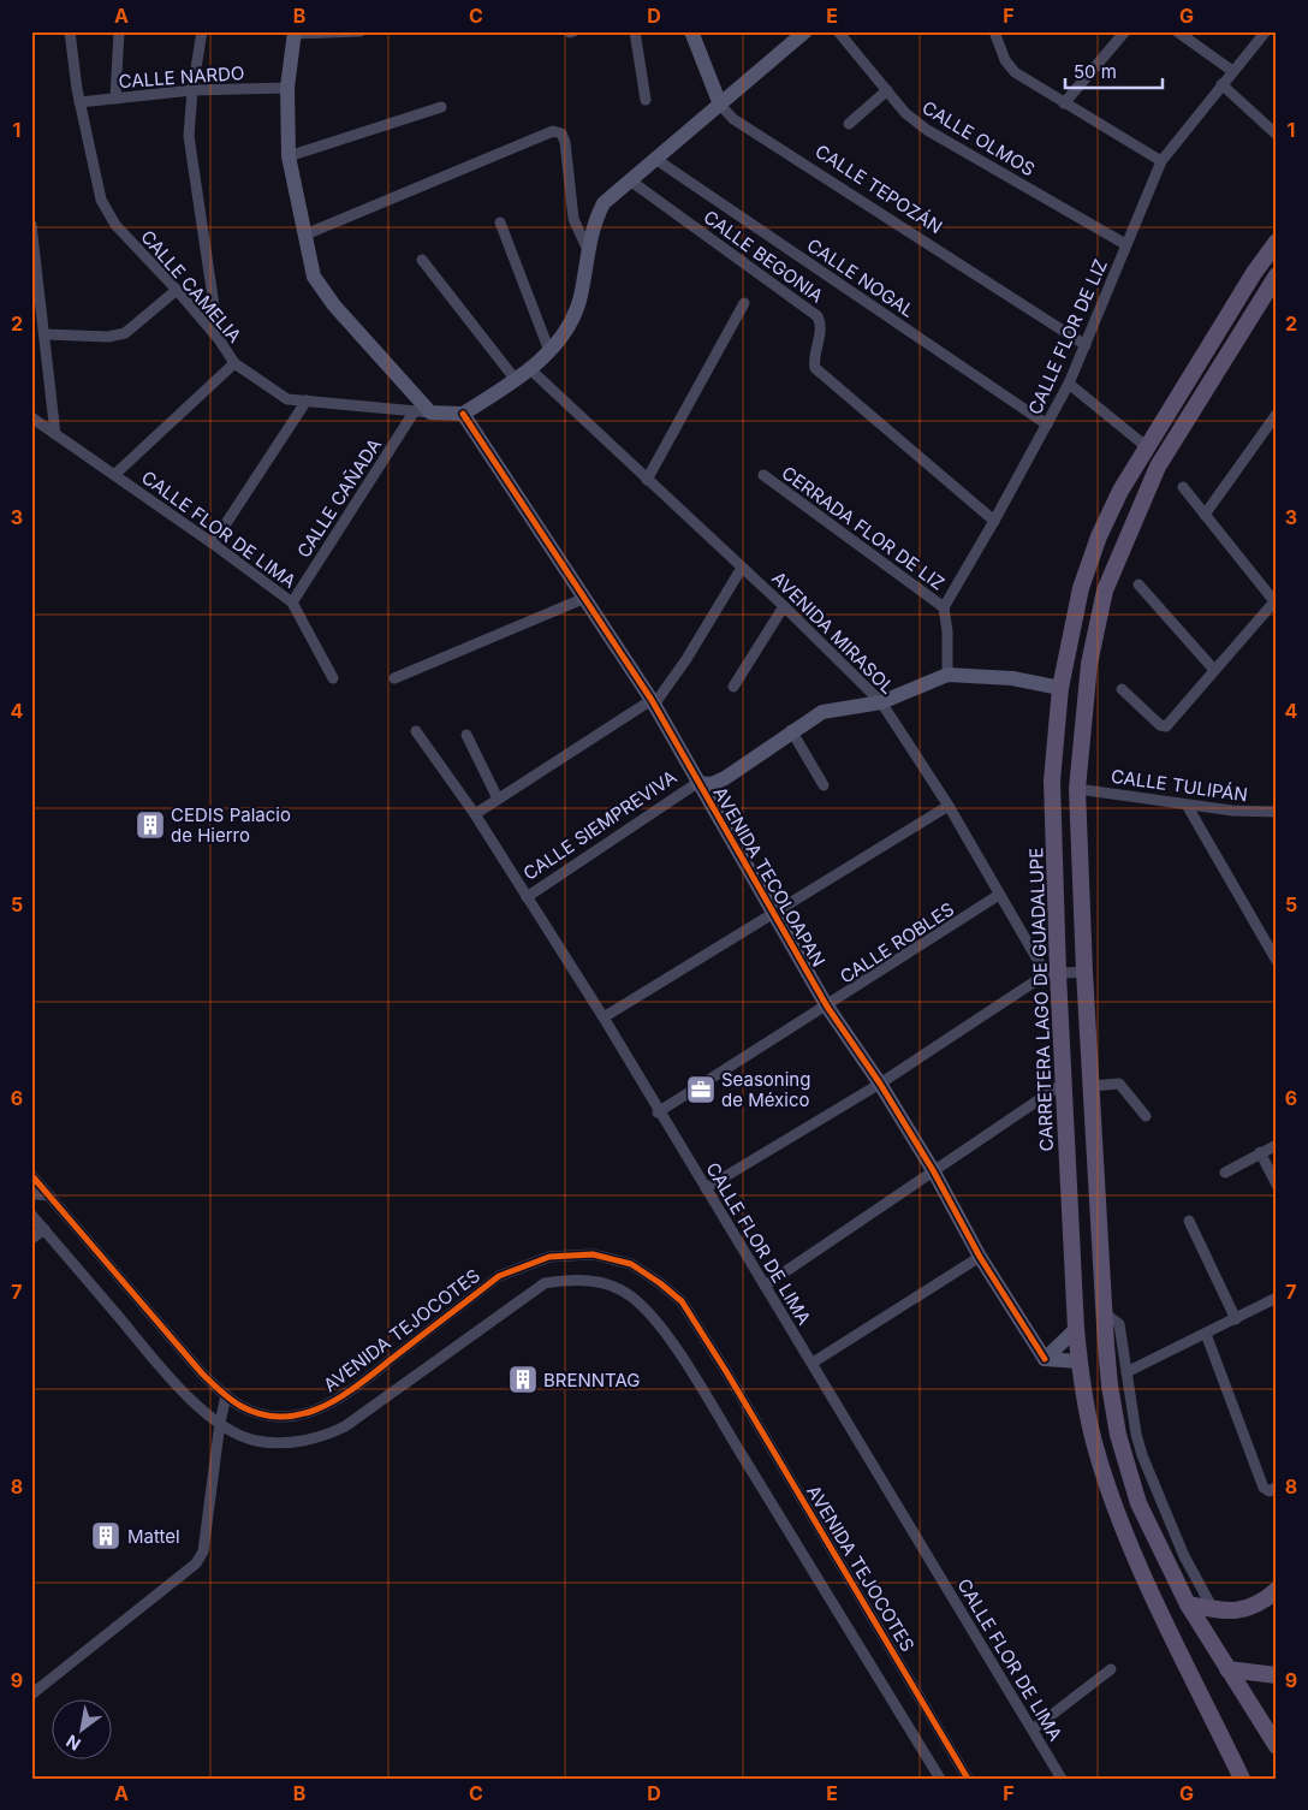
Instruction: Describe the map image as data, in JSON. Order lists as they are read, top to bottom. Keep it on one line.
{"streets":{"main road":["CARRETERA LAGO DE GUADALUPE"],"street":["CALLE NARDO","CALLE OLMOS","CALLE TEPOZÁN","CALLE BEGONIA","CALLE NOGAL","CALLE CAMELIA","CALLE FLOR DE LIZ","CALLE CAÑADA","CERRADA FLOR DE LIZ","CALLE FLOR DE LIMA","AVENIDA MIRASOL","CALLE TULIPÁN","CALLE SIEMPREVIVA","AVENIDA TECOLOAPAN","CALLE ROBLES","AVENIDA TEJOCOTES"]},"crossings":[["CALLE NARDO","CALLE CAMELIA"],["CALLE OLMOS","CALLE FLOR DE LIZ"],["CALLE TEPOZÁN","CALLE FLOR DE LIZ"],["CALLE BEGONIA","CALLE FLOR DE LIZ"],["CALLE NOGAL","CALLE FLOR DE LIZ"],["CALLE CAMELIA","CALLE CAÑADA"],["CALLE FLOR DE LIZ","CERRADA FLOR DE LIZ"],["CALLE CAÑADA","CALLE FLOR DE LIMA"],["CALLE FLOR DE LIMA","CALLE SIEMPREVIVA"],["CALLE FLOR DE LIMA","CALLE ROBLES"],["AVENIDA MIRASOL","CALLE SIEMPREVIVA"],["AVENIDA MIRASOL","CALLE ROBLES"],["AVENIDA MIRASOL","CARRETERA LAGO DE GUADALUPE"],["CALLE SIEMPREVIVA","AVENIDA TECOLOAPAN"],["CALLE SIEMPREVIVA","CARRETERA LAGO DE GUADALUPE"],["AVENIDA TECOLOAPAN","CALLE ROBLES"]],"places":{"building":["CEDIS Palacio de Hierro","BRENNTAG","Mattel"],"office":["Seasoning de México"]},"scale_bar":"50 m","north":"bottom left","grid":{"columns":["A","B","C","D","E","F","G"],"rows":["1","2","3","4","5","6","7","8","9"]}}
